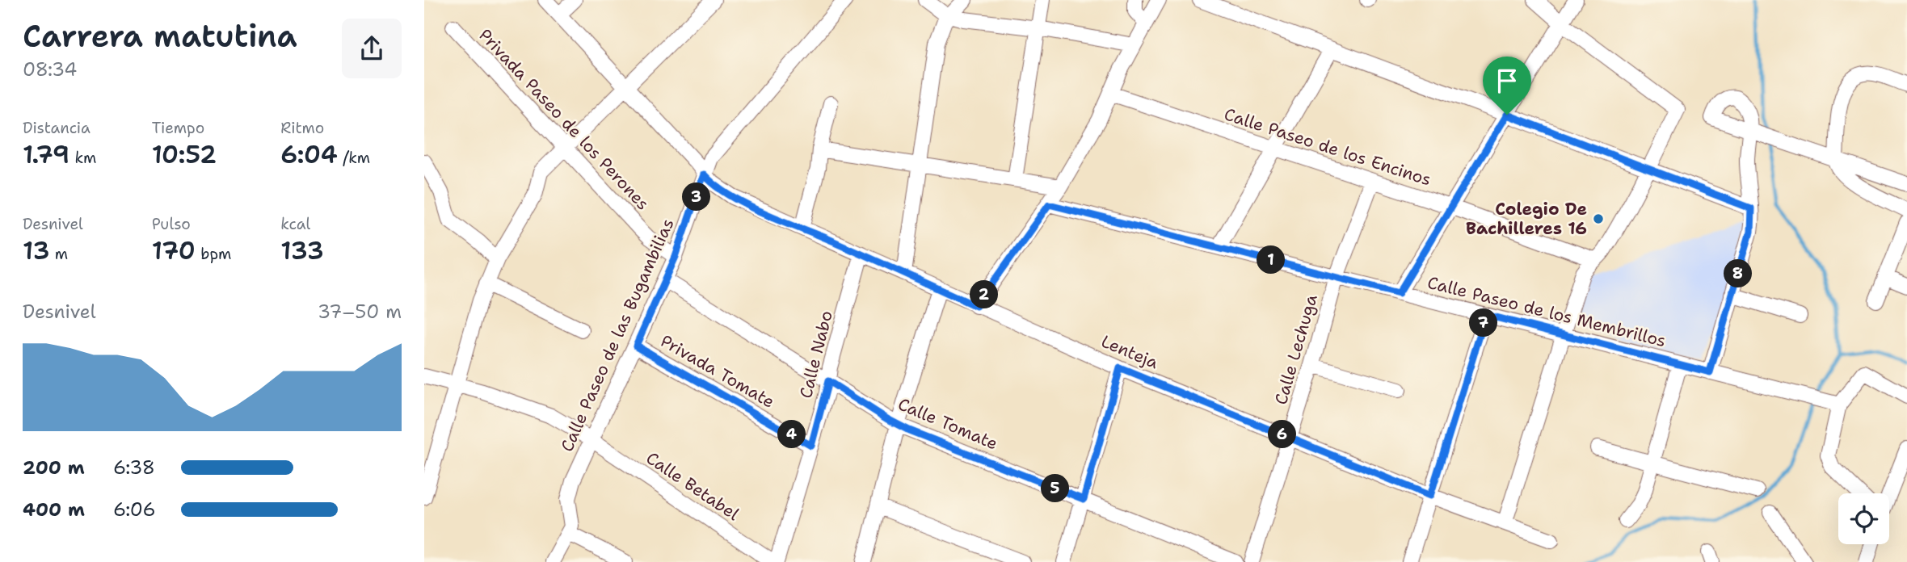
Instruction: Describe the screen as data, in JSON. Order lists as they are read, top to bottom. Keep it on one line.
{"streets":{"street":["Privada Paseo de los Perones","Calle Paseo de los Encinos","Calle Paseo de los Membrillos","Calle Paseo de las Bugambilias","Calle Lechuga","Lenteja","Calle Nabo","Privada Tomate","Calle Tomate","Calle Betabel"]},"crossings":[["Privada Paseo de los Perones","Calle Paseo de las Bugambilias"],["Calle Paseo de los Encinos","Calle Lechuga"],["Calle Paseo de los Membrillos","Calle Lechuga"],["Calle Paseo de las Bugambilias","Lenteja"],["Calle Paseo de las Bugambilias","Privada Tomate"],["Calle Paseo de las Bugambilias","Calle Tomate"],["Calle Paseo de las Bugambilias","Calle Betabel"],["Calle Lechuga","Lenteja"],["Lenteja","Calle Nabo"],["Calle Nabo","Privada Tomate"],["Calle Nabo","Calle Tomate"],["Calle Nabo","Calle Betabel"]],"places":["Colegio De Bachilleres 16"],"page":{"heading":["Carrera matutina","08:34"],"stats":[["Distancia","1.79 km"],["Tiempo","10:52"],["Ritmo","6:04 /km"],["Desnivel","13 m"],["Pulso","170 bpm"],["kcal","133"]],"pins":["3","1","8","2","7","4","6","5"],"chart":["Desnivel","37–50 m"],"list":[{"name":"200 m","note":"6:38"},{"name":"400 m","note":"6:06"}]}}
